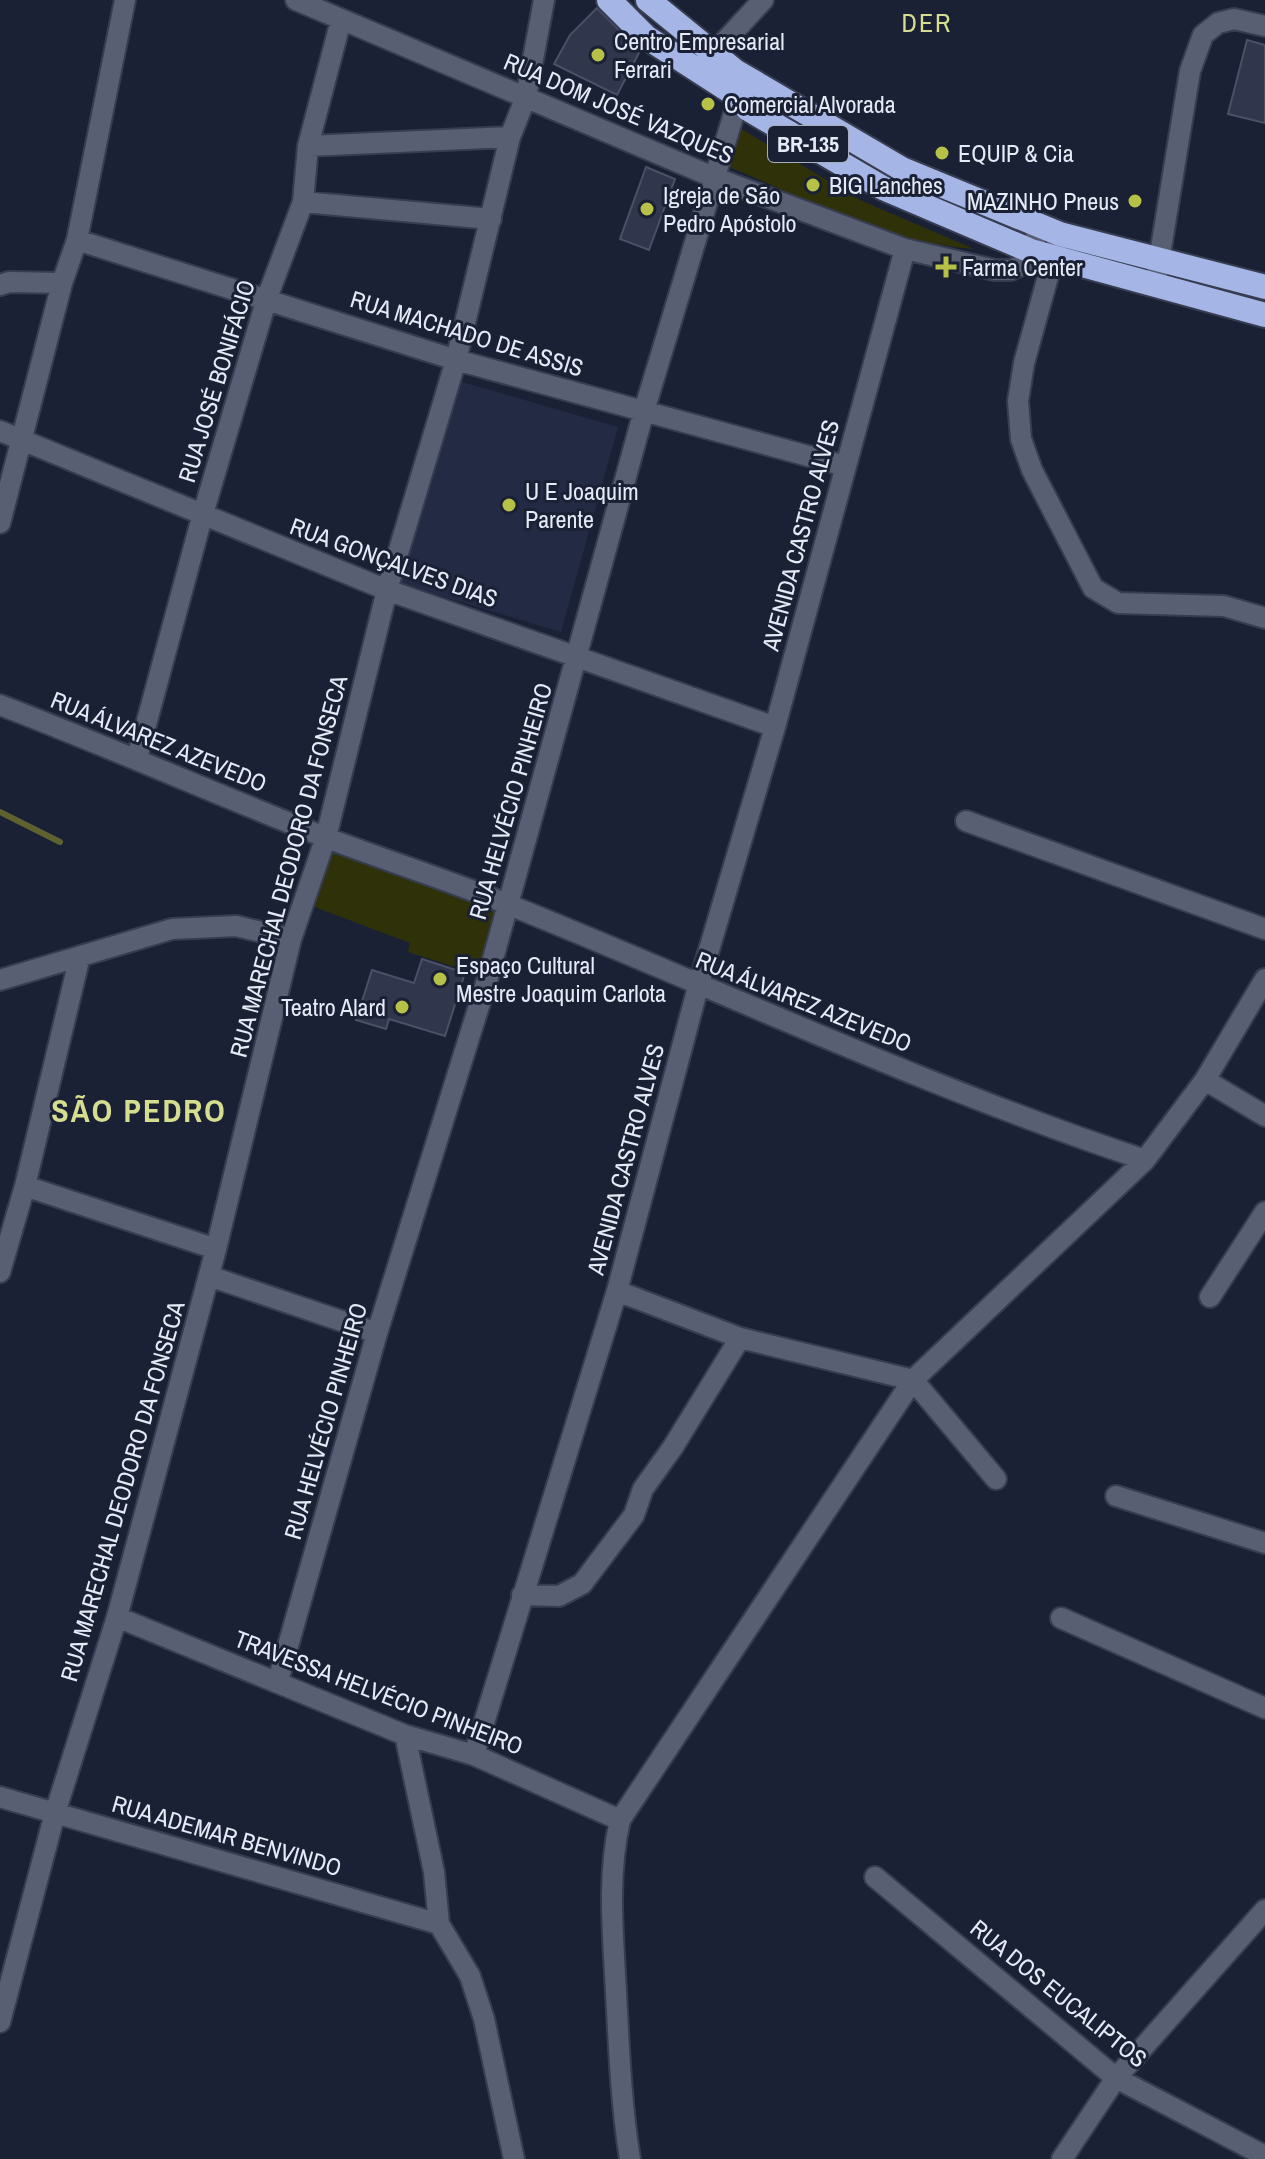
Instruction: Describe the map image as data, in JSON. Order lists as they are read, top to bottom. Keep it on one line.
{"streets":{"highway":["BR-135"],"street":["RUA DOM JOSÉ VAZQUES","RUA MACHADO DE ASSIS","RUA JOSÉ BONIFÁCIO","AVENIDA CASTRO ALVES","RUA GONÇALVES DIAS","RUA ÁLVAREZ AZEVEDO","RUA HELVÉCIO PINHEIRO","RUA MARECHAL DEODORO DA FONSECA","TRAVESSA HELVÉCIO PINHEIRO","RUA ADEMAR BENVINDO","RUA DOS EUCALIPTOS"]},"crossings":[["RUA DOM JOSÉ VAZQUES","BR-135"],["RUA DOM JOSÉ VAZQUES","RUA JOSÉ BONIFÁCIO"],["RUA DOM JOSÉ VAZQUES","AVENIDA CASTRO ALVES"],["RUA DOM JOSÉ VAZQUES","RUA HELVÉCIO PINHEIRO"],["RUA DOM JOSÉ VAZQUES","RUA MARECHAL DEODORO DA FONSECA"],["BR-135","RUA HELVÉCIO PINHEIRO"],["RUA MACHADO DE ASSIS","RUA JOSÉ BONIFÁCIO"],["RUA MACHADO DE ASSIS","AVENIDA CASTRO ALVES"],["RUA MACHADO DE ASSIS","RUA HELVÉCIO PINHEIRO"],["RUA MACHADO DE ASSIS","RUA MARECHAL DEODORO DA FONSECA"],["RUA JOSÉ BONIFÁCIO","RUA GONÇALVES DIAS"],["RUA JOSÉ BONIFÁCIO","RUA ÁLVAREZ AZEVEDO"],["AVENIDA CASTRO ALVES","RUA GONÇALVES DIAS"],["AVENIDA CASTRO ALVES","RUA ÁLVAREZ AZEVEDO"],["AVENIDA CASTRO ALVES","TRAVESSA HELVÉCIO PINHEIRO"],["RUA GONÇALVES DIAS","RUA HELVÉCIO PINHEIRO"],["RUA GONÇALVES DIAS","RUA MARECHAL DEODORO DA FONSECA"],["RUA ÁLVAREZ AZEVEDO","RUA HELVÉCIO PINHEIRO"],["RUA ÁLVAREZ AZEVEDO","RUA MARECHAL DEODORO DA FONSECA"],["RUA HELVÉCIO PINHEIRO","TRAVESSA HELVÉCIO PINHEIRO"],["RUA MARECHAL DEODORO DA FONSECA","TRAVESSA HELVÉCIO PINHEIRO"],["RUA MARECHAL DEODORO DA FONSECA","RUA ADEMAR BENVINDO"]],"districts":["DER","SÃO PEDRO"],"places":{"other":["Centro Empresarial Ferrari","Comercial Alvorada","EQUIP & Cia","BIG Lanches","MAZINHO Pneus","Igreja de São Pedro Apóstolo","U E Joaquim Parente","Espaço Cultural Mestre Joaquim Carlota","Teatro Alard"],"health":["Farma Center"]}}
